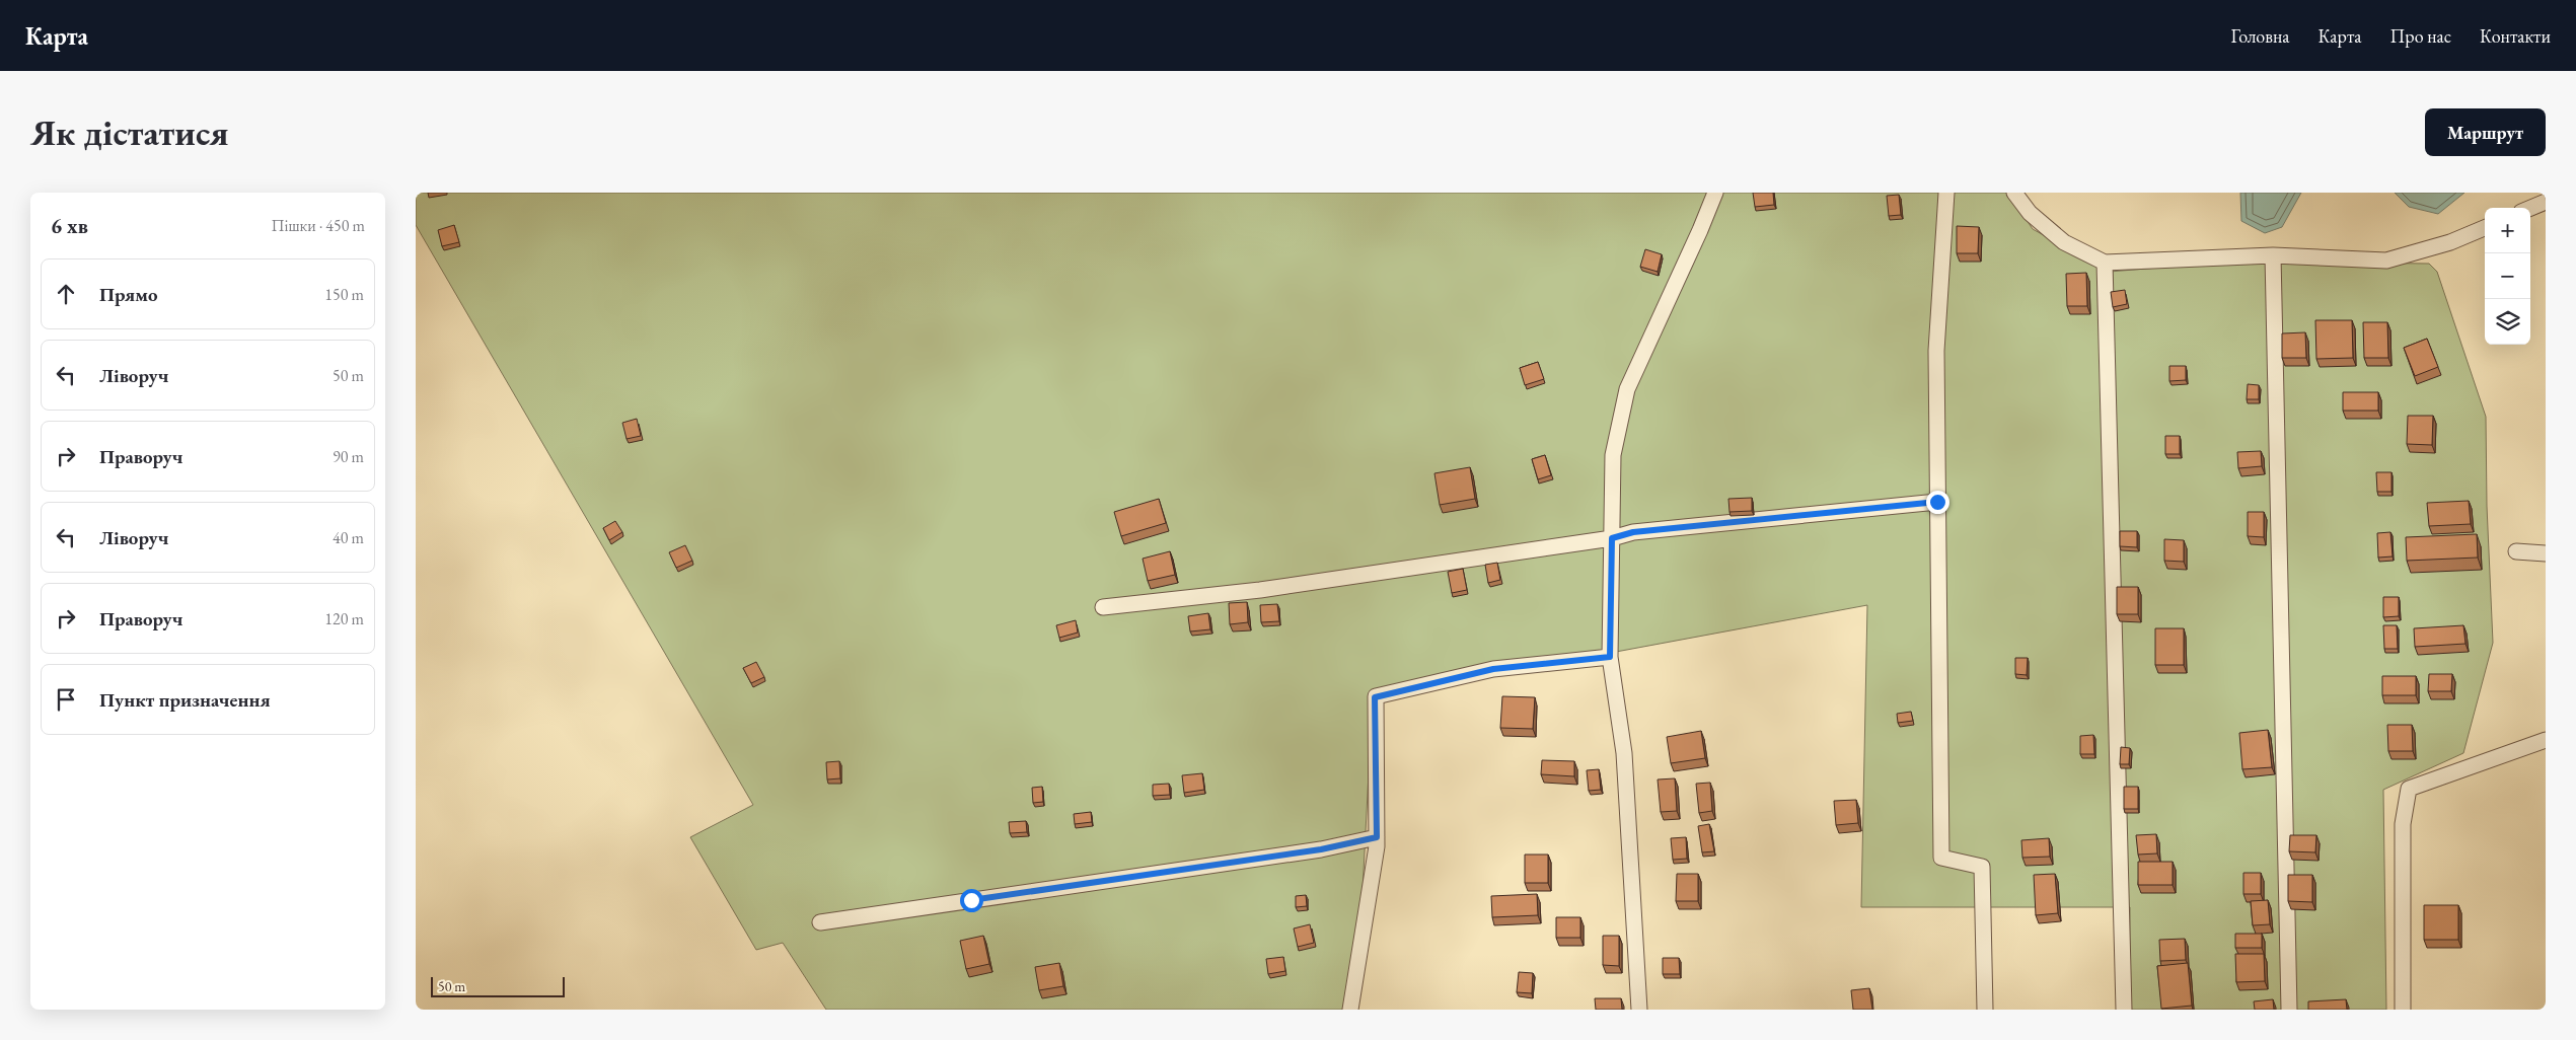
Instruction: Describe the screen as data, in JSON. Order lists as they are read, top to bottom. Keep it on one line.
{"scale_bar":"50 m","page":{"header":"Карта","nav":["Головна","Карта","Про нас","Контакти"],"buttons":"Маршрут","title":"Як дістатися","heading":["6 хв","Пішки · 450 m"],"map_buttons":["+","−"],"list":[["Прямо","150 m"],["Ліворуч","50 m"],["Праворуч","90 m"],["Ліворуч","40 m"],["Праворуч","120 m"],"Пункт призначення"],"scale":"50 m"}}
